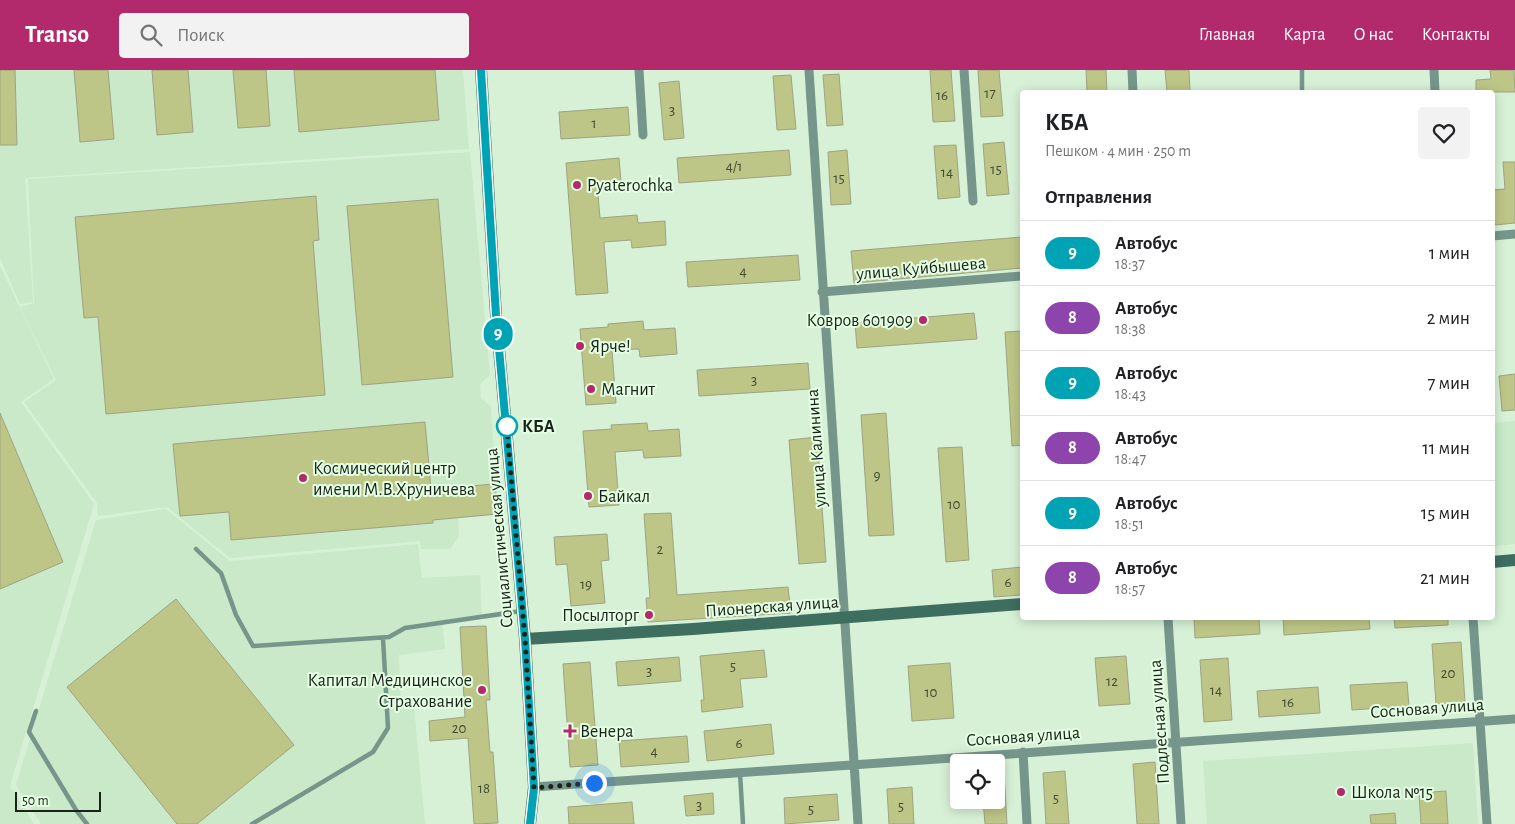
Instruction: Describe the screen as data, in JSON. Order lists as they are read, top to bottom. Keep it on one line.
{"streets":{"main road":["Социалистическая улица","Пионерская улица"],"street":["улица Куйбышева","улица Калинина","Сосновая улица","Подлесная улица"]},"crossings":[["улица Куйбышева","улица Калинина"],["улица Калинина","Пионерская улица"],["улица Калинина","Сосновая улица"],["Социалистическая улица","Пионерская улица"],["Социалистическая улица","Сосновая улица"],["Сосновая улица","Подлесная улица"]],"places":{"other":["Pyaterochka","Ковров 601909","Ярче!","Магнит","КБА","Космический центр имени М.В.Хруничева","Байкал","Посылторг","Капитал Медицинское Страхование","Школа №15"],"health":["Венера"]},"lines":["bus line 9"],"house_numbers":["17","16","3","1","4/1","15","14","15","4","3","9","10","2","6","19","5","3","20","12","14","10","16","20","6","4","18","5","3","5","5"],"scale_bar":"50 m","page":{"header":"Transo","search":"Поиск","nav":["Главная","Карта","О нас","Контакты"],"on_map":"9","heading":[["КБА","Пешком · 4 мин · 250 m"],"Отправления"],"list":[{"mark":"9","name":"Автобус","note":"18:37","value":"1 мин"},{"mark":"8","name":"Автобус","note":"18:38","value":"2 мин"},{"mark":"9","name":"Автобус","note":"18:43","value":"7 мин"},{"mark":"8","name":"Автобус","note":"18:47","value":"11 мин"},{"mark":"9","name":"Автобус","note":"18:51","value":"15 мин"},{"mark":"8","name":"Автобус","note":"18:57","value":"21 мин"}],"scale":"50 m"}}
